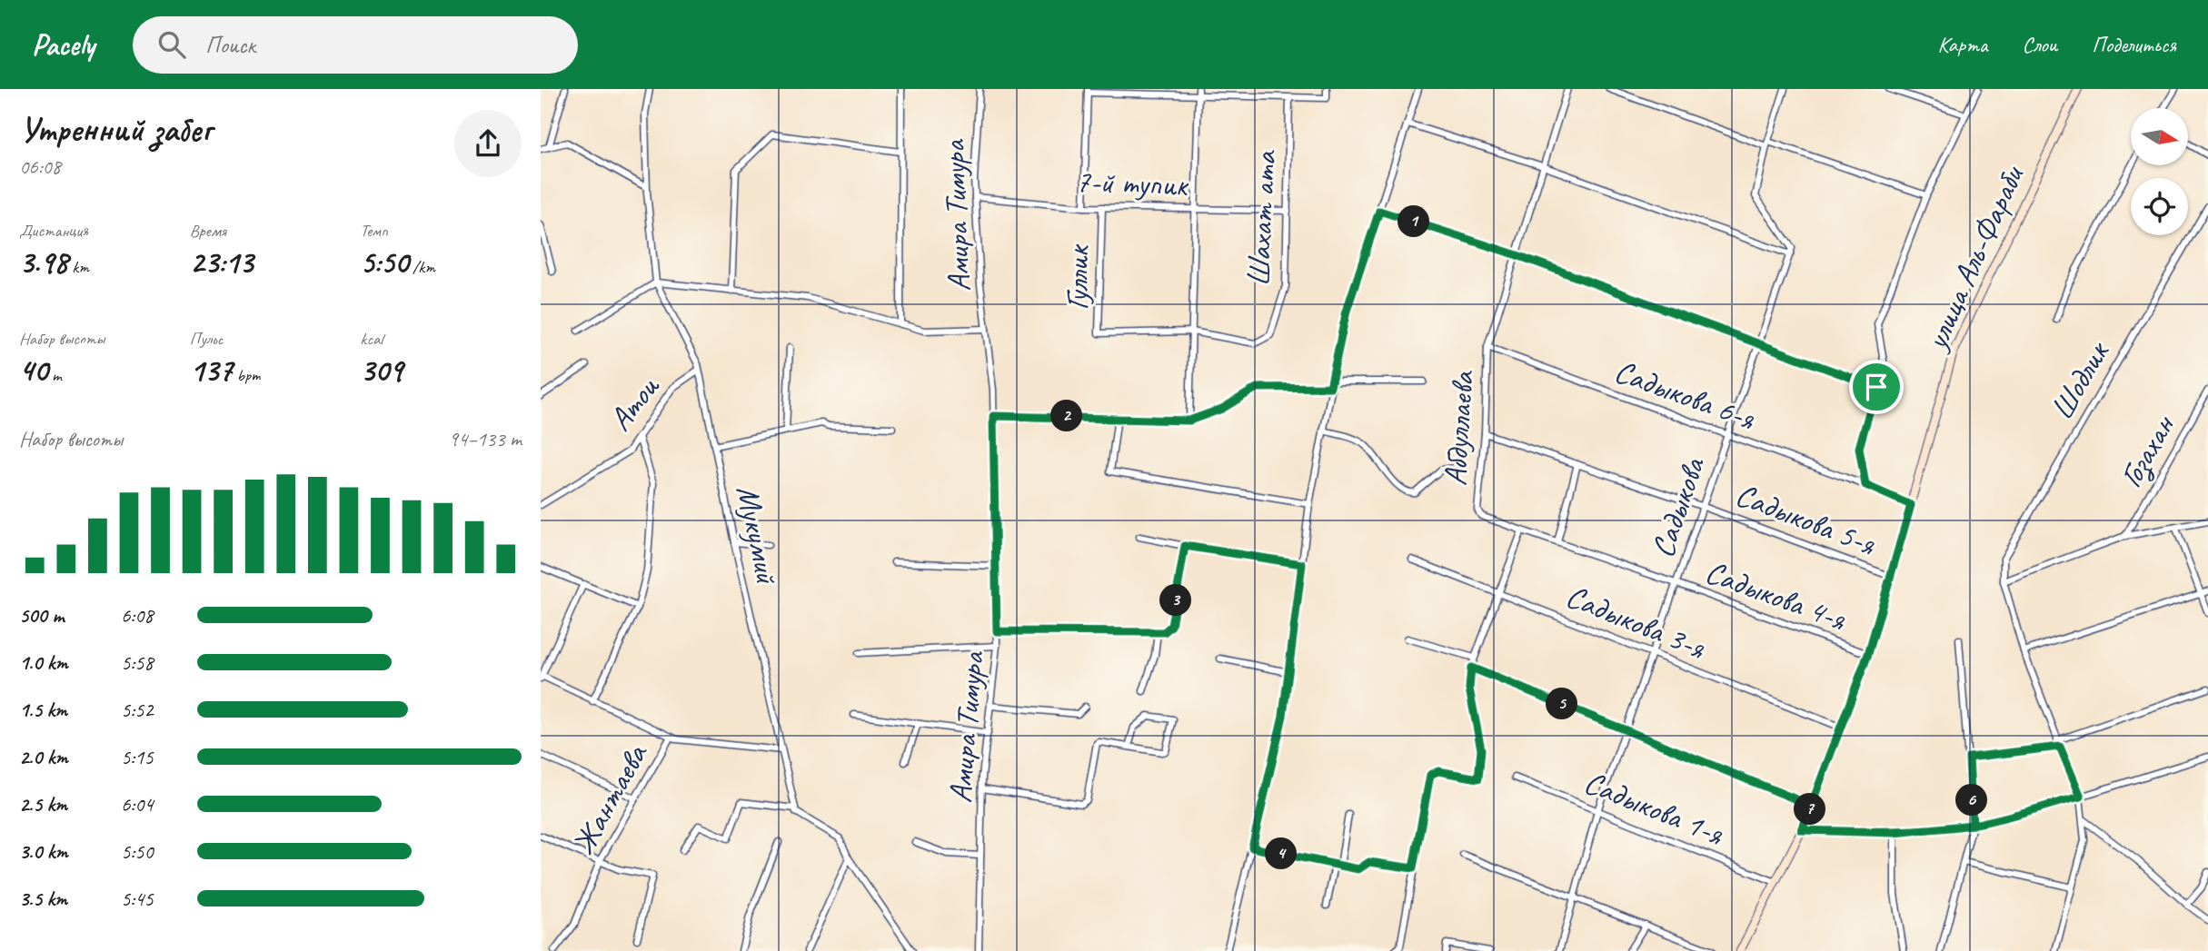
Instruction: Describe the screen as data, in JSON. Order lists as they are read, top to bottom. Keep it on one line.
{"streets":{"main road":["улица Аль-Фараби"],"street":["7-й тупик","Амира Тимура","Шахат ата","Гуллик","Шодлик","Садыкова 6-я","Атои","Абдуллаева","Гозахан","Садыкова","Садыкова 5-я","Мукумий","Садыкова 4-я","Садыкова 3-я","Жантаева","Садыкова 1-я"]},"crossings":[["7-й тупик","Амира Тимура"],["7-й тупик","Шахат ата"],["7-й тупик","Гуллик"],["Шахат ата","Гуллик"],["улица Аль-Фараби","Садыкова 6-я"],["улица Аль-Фараби","Садыкова 5-я"],["улица Аль-Фараби","Садыкова 4-я"],["улица Аль-Фараби","Садыкова 3-я"],["улица Аль-Фараби","Садыкова 1-я"],["Садыкова 6-я","Абдуллаева"],["Садыкова 6-я","Садыкова"],["Атои","Мукумий"],["Атои","Жантаева"],["Абдуллаева","Садыкова 5-я"],["Абдуллаева","Садыкова 4-я"],["Садыкова","Садыкова 5-я"],["Садыкова","Садыкова 4-я"],["Садыкова","Садыкова 3-я"],["Садыкова","Садыкова 1-я"]],"north":"right","page":{"header":"Pacely","search":"Поиск","nav":["Карта","Слои","Поделиться"],"heading":["Утренний забег","06:08"],"stats":[["Дистанция","3.98 km"],["Время","23:13"],["Темп","5:50 /km"],["Набор высоты","40 m"],["Пульс","137 bpm"],["kcal","309"]],"pins":["1","2","3","5","6","7","4"],"chart":["Набор высоты","94–133 m"],"list":[{"name":"500 m","note":"6:08"},{"name":"1.0 km","note":"5:58"},{"name":"1.5 km","note":"5:52"},{"name":"2.0 km","note":"5:15"},{"name":"2.5 km","note":"6:04"},{"name":"3.0 km","note":"5:50"},{"name":"3.5 km","note":"5:45"}]}}
